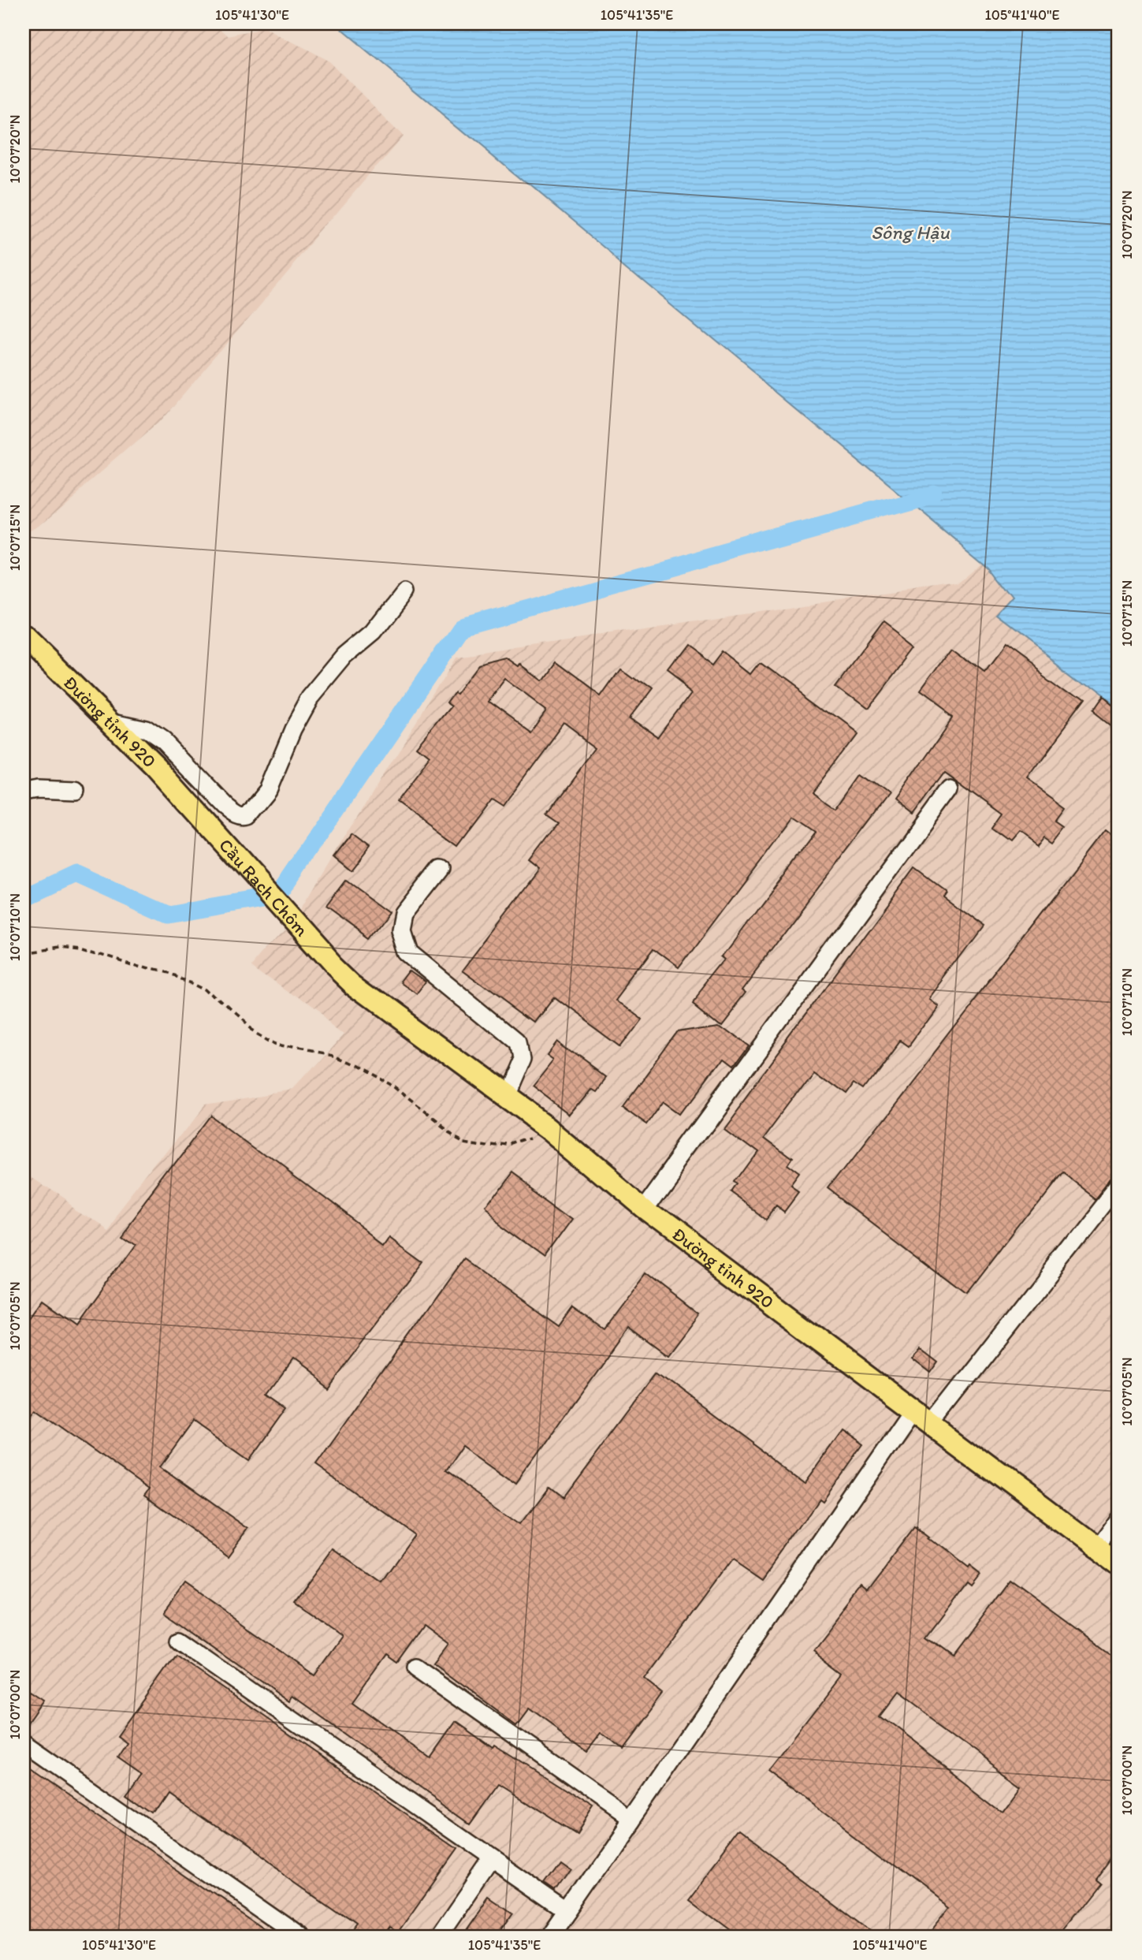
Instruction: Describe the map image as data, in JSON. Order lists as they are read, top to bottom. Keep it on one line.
{"streets":{"main road":["Đường tỉnh 920","Cầu Rạch Chôm"]},"crossings":[["Đường tỉnh 920","Cầu Rạch Chôm"]],"water":["Sông Hậu"],"coordinates":["105°41'30\"E","105°41'35\"E","105°41'40\"E","10°07'20\"N","10°07'15\"N","10°07'10\"N","10°07'05\"N","10°07'00\"N"]}
